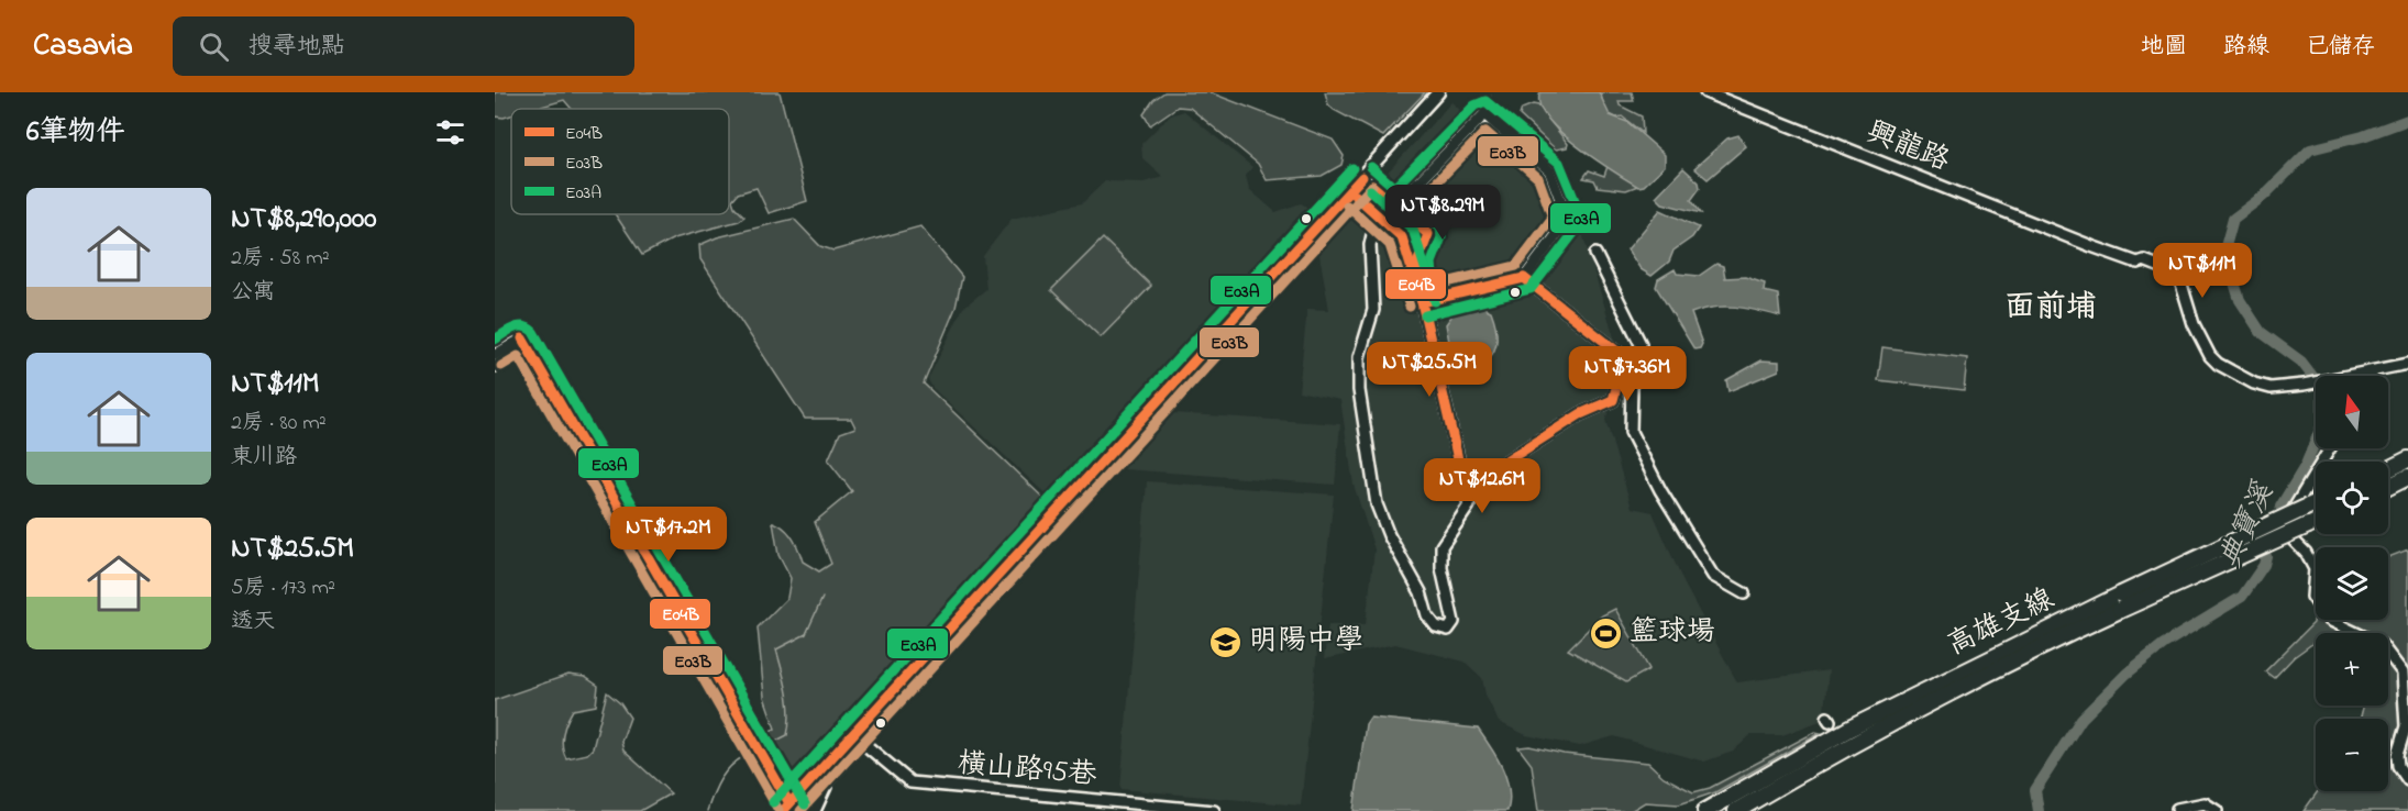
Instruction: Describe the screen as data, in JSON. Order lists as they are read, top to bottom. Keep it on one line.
{"streets":{"highway":["高雄支線"],"street":["興龍路","橫山路95巷"]},"districts":["面前埔"],"water":["典寶溪"],"places":{"sports":["籃球場"],"school or university":["明陽中學"]},"lines":["transit line E03A","transit line E03B","transit line E04B"],"legend":["E04B","E03B","E03A"],"north":"top","page":{"header":"Casavia","search":"搜尋地點","nav":["地圖","路線","已儲存"],"heading":"6筆物件","list":[{"name":"NT$8,290,000","note":"2房 · 58 m² · 公寓"},{"name":"NT$11M","note":"2房 · 80 m² · 東川路"},{"name":"NT$25.5M","note":"5房 · 173 m² · 透天"}],"price":["NT$8.29M","NT$11M","NT$25.5M","NT$7.36M","NT$12.6M","NT$17.2M"],"map_buttons":["+","−"]}}
